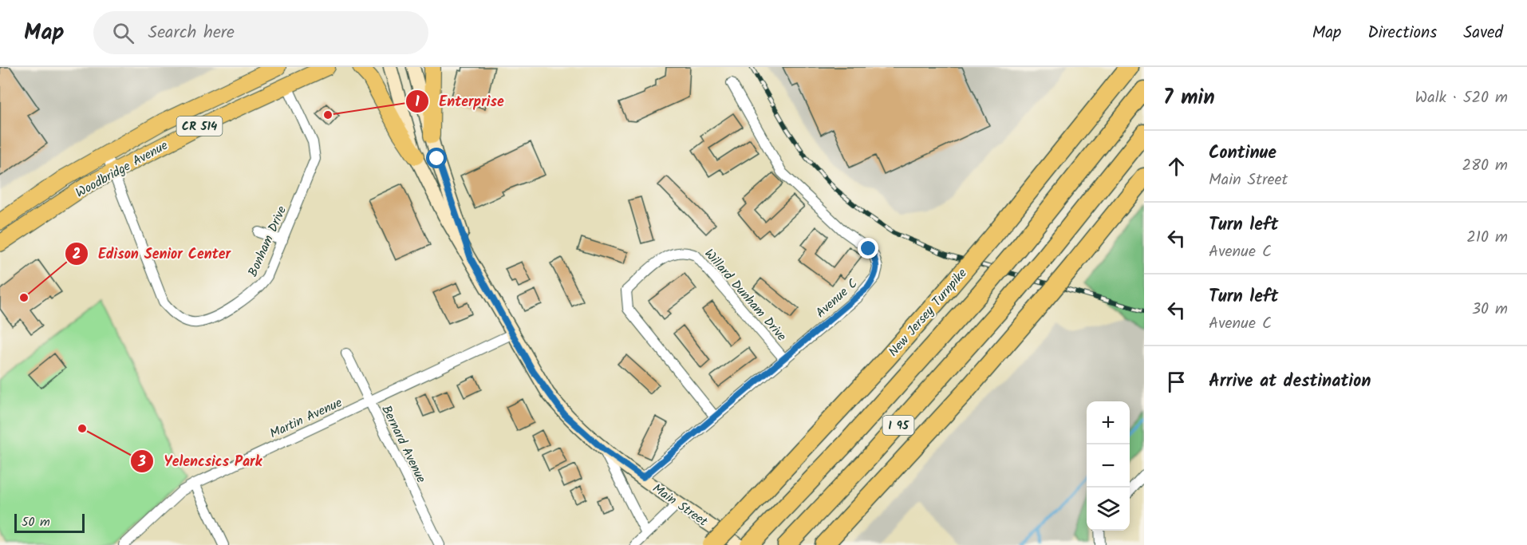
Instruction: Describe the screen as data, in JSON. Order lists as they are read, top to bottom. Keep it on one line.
{"streets":{"highway":["New Jersey Turnpike","I 95"],"main road":["CR 514","Woodbridge Avenue","Main Street"],"street":["Bonham Drive","Willard Dunham Drive","Avenue C","Martin Avenue","Bernard Avenue"]},"crossings":[["Woodbridge Avenue","Bonham Drive"],["Willard Dunham Drive","Avenue C"],["Avenue C","Main Street"],["Martin Avenue","Bernard Avenue"],["Martin Avenue","Main Street"]],"places":["Enterprise","Edison Senior Center","Yelencsics Park"],"scale_bar":"50 m","page":{"header":"Map","search":"Search here","nav":["Map","Directions","Saved"],"heading":["7 min","Walk · 520 m"],"list":[["Continue","Main Street","280 m"],["Turn left","Avenue C","210 m"],["Turn left","Avenue C","30 m"],"Arrive at destination"],"map_buttons":["+","−"],"scale":"50 m"}}
